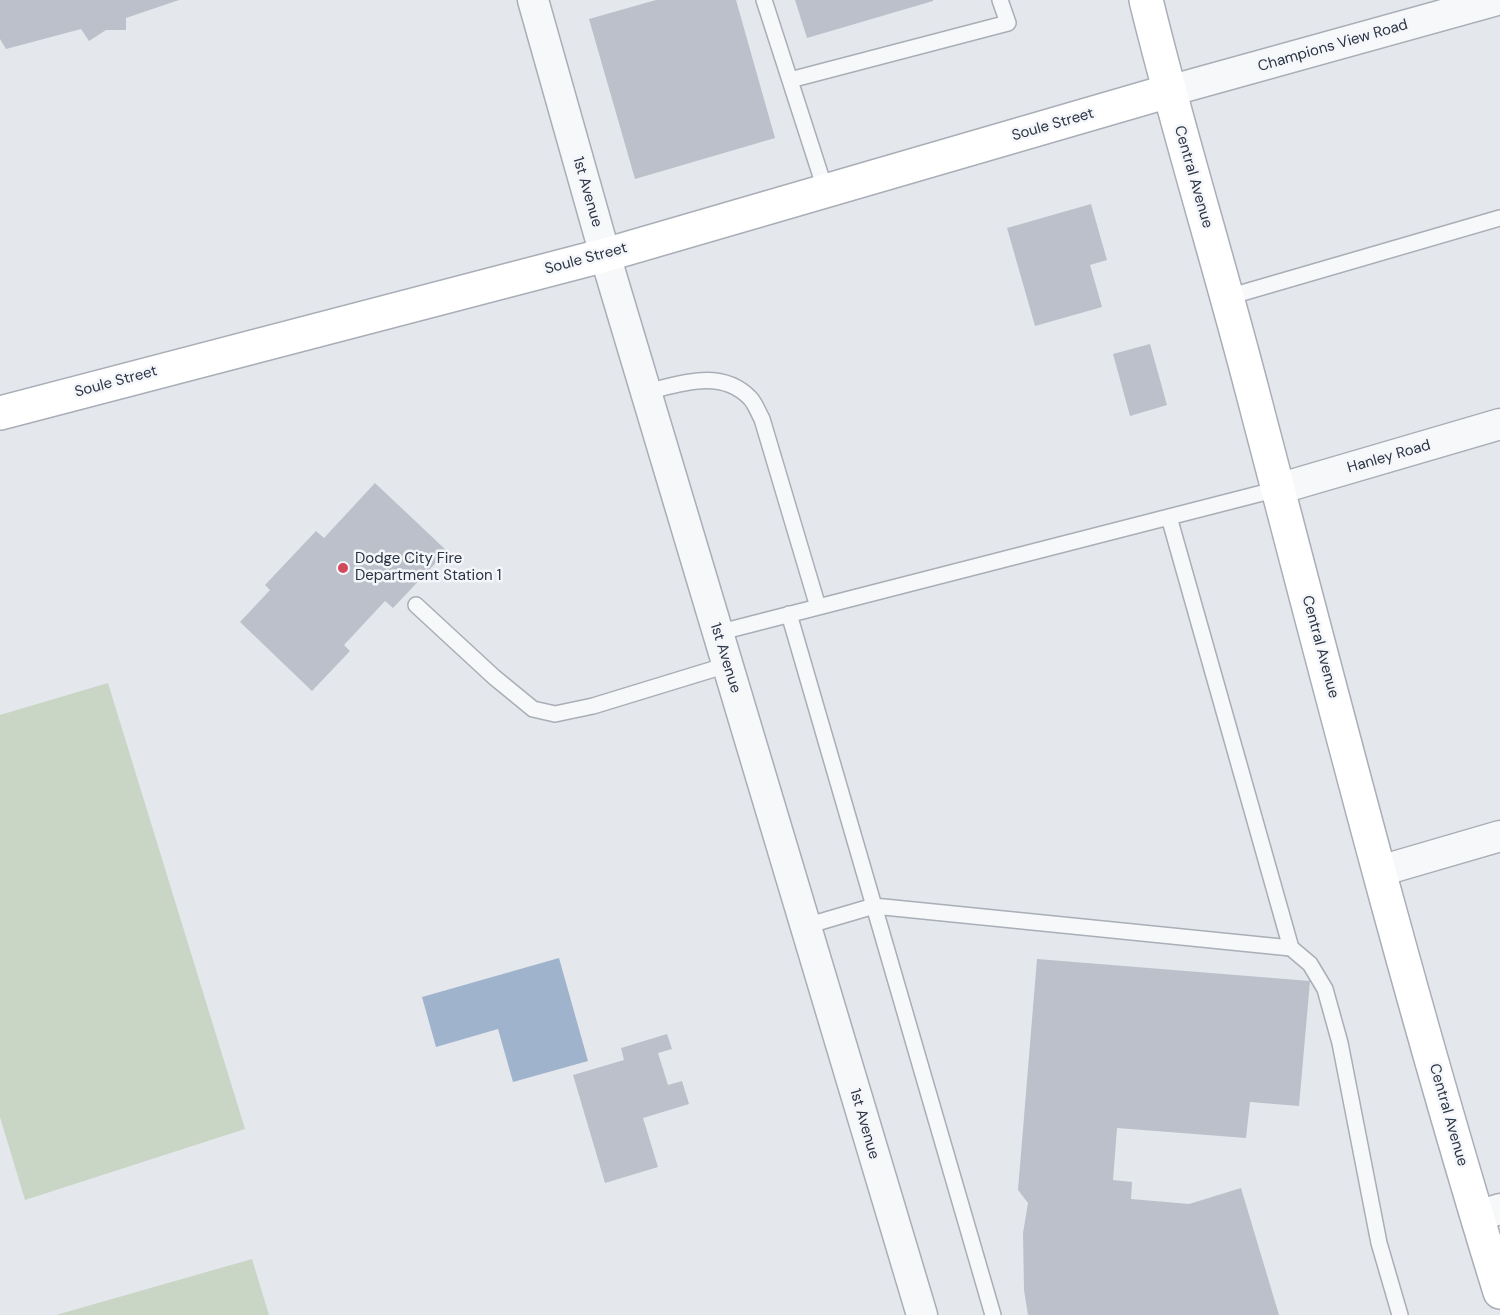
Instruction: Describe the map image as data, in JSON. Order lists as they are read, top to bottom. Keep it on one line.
{"streets":{"street":["Champions View Road","Soule Street","Central Avenue","1st Avenue","Hanley Road"]},"crossings":[["Champions View Road","Soule Street"],["Champions View Road","Central Avenue"],["Soule Street","Central Avenue"],["Soule Street","1st Avenue"],["Central Avenue","Hanley Road"]],"places":["Dodge City Fire Department Station 1"]}
